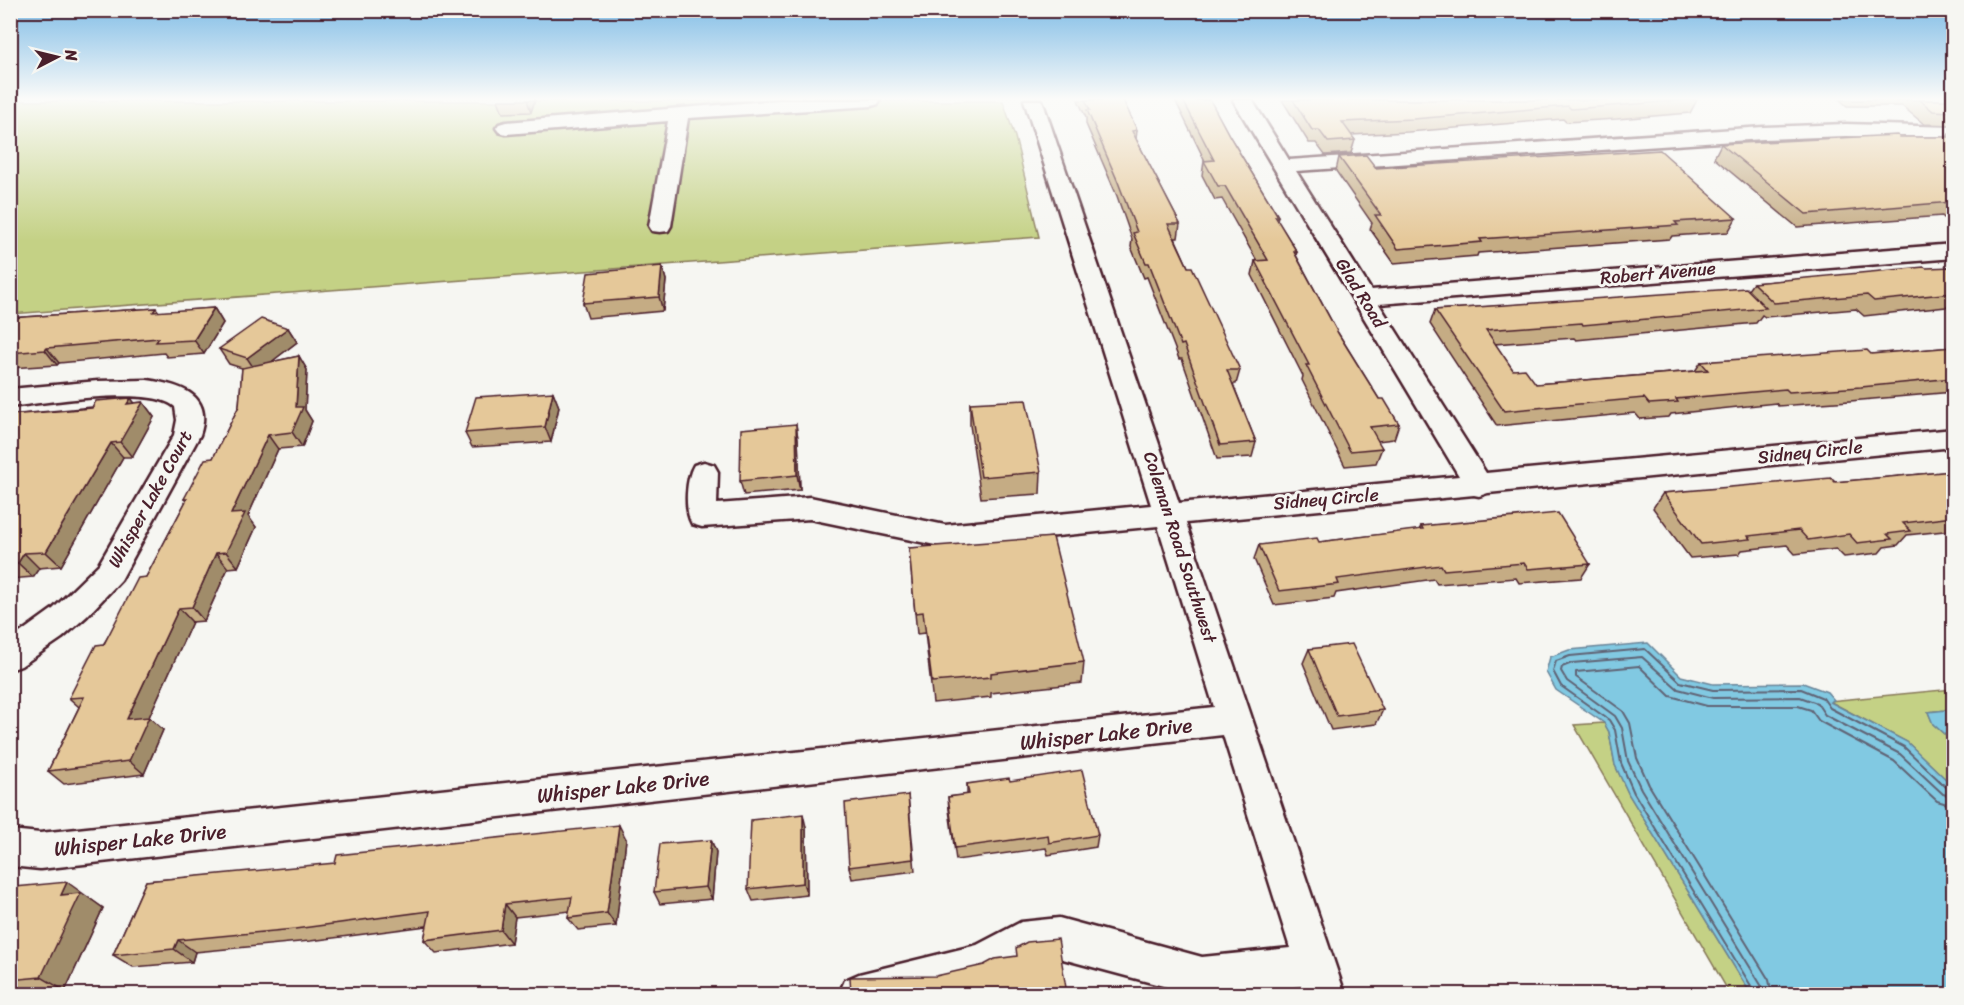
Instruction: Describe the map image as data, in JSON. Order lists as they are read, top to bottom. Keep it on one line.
{"streets":{"street":["Robert Avenue","Glad Road","Sidney Circle","Whisper Lake Court","Coleman Road Southwest","Whisper Lake Drive"]},"crossings":[["Robert Avenue","Glad Road"],["Glad Road","Sidney Circle"],["Sidney Circle","Coleman Road Southwest"],["Coleman Road Southwest","Whisper Lake Drive"]],"north":"right"}
